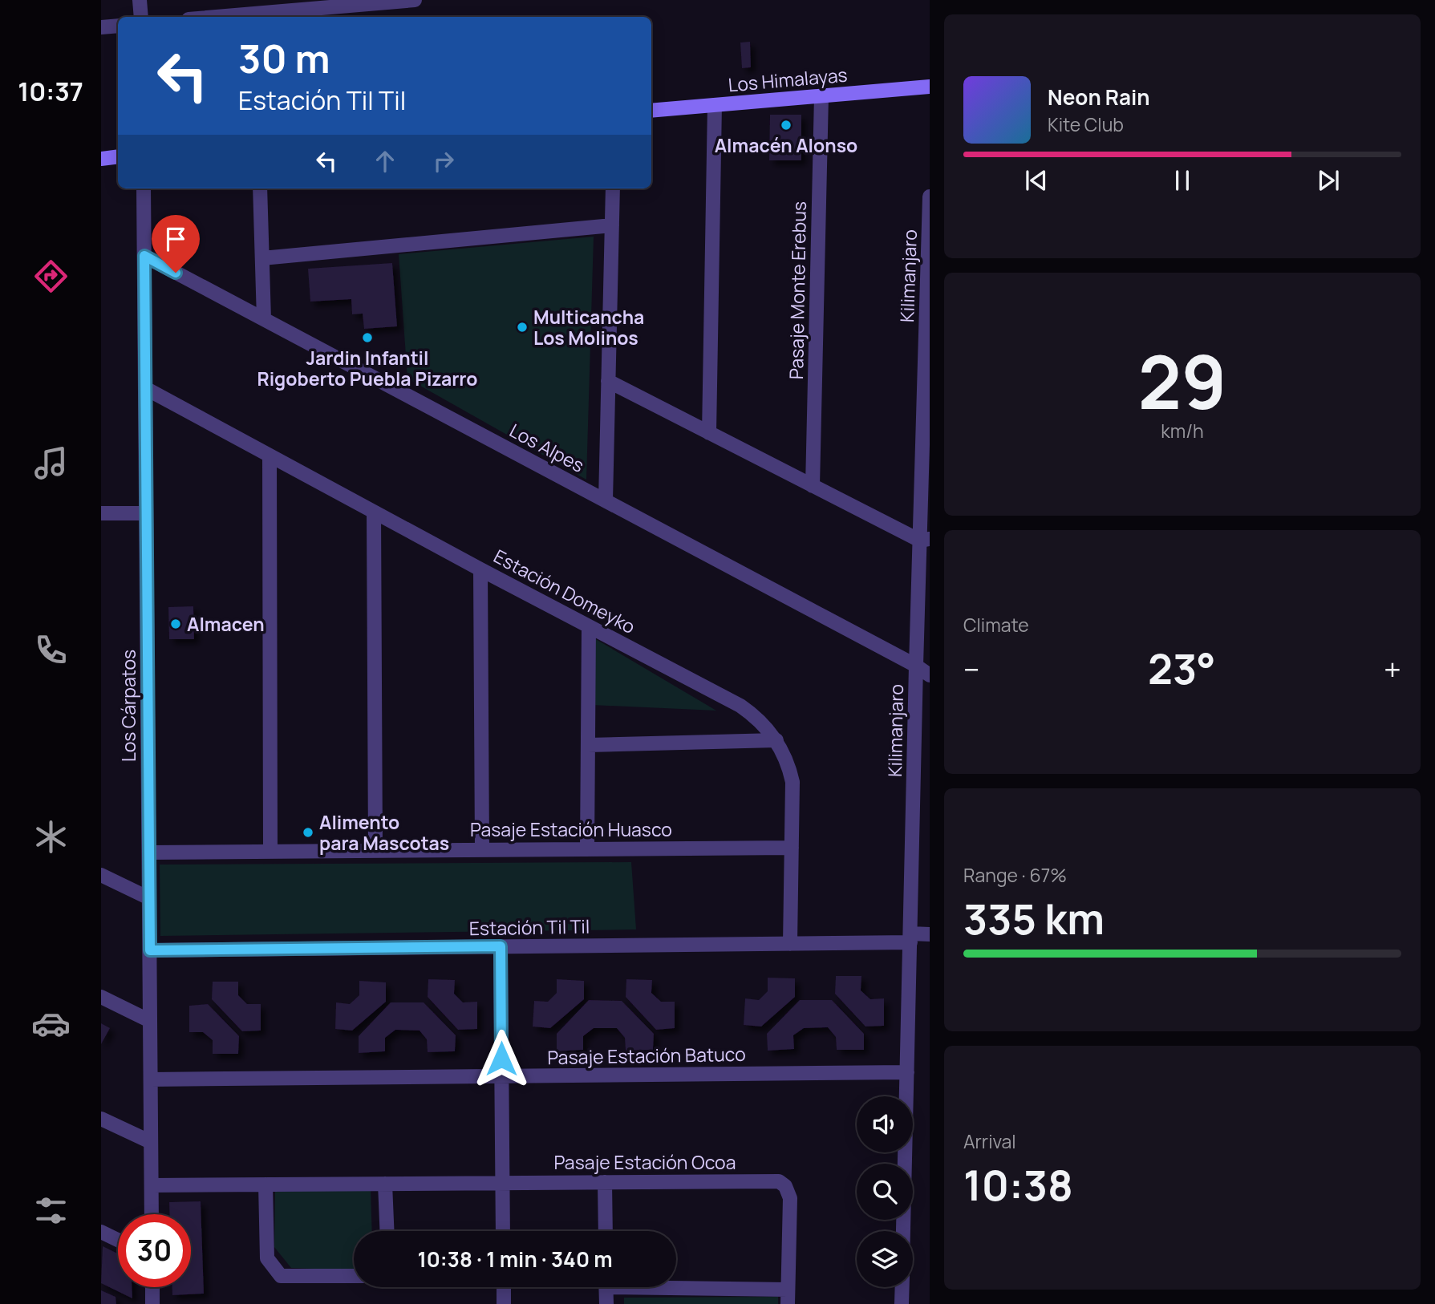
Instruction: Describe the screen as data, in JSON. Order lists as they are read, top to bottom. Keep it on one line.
{"streets":{"street":["Los Himalayas","Kilimanjaro","Pasaje Monte Erebus","Los Alpes","Estación Domeyko","Los Cárpatos","Pasaje Estación Huasco","Estación Til Til","Pasaje Estación Batuco","Pasaje Estación Ocoa"]},"crossings":[["Los Himalayas","Pasaje Monte Erebus"],["Kilimanjaro","Los Alpes"],["Kilimanjaro","Estación Til Til"],["Kilimanjaro","Pasaje Estación Batuco"],["Los Alpes","Los Cárpatos"],["Estación Domeyko","Los Cárpatos"],["Estación Domeyko","Pasaje Estación Huasco"],["Estación Domeyko","Estación Til Til"],["Los Cárpatos","Pasaje Estación Huasco"],["Los Cárpatos","Estación Til Til"],["Los Cárpatos","Pasaje Estación Batuco"],["Los Cárpatos","Pasaje Estación Ocoa"]],"places":["Almacén Alonso","Multicancha Los Molinos","Jardin Infantil Rigoberto Puebla Pizarro","Almacen","Alimento para Mascotas"],"page":{"tabs":"10:37","turn":["30 m","Estación Til Til"],"song":["Neon Rain","Kite Club"],"tile":[["29","km/h"],"Climate",["Range · 67%","335 km"],["Arrival","10:38"]],"heat":["−","23°","+"],"limit":"30","trip":"10:38 · 1 min · 340 m"}}
